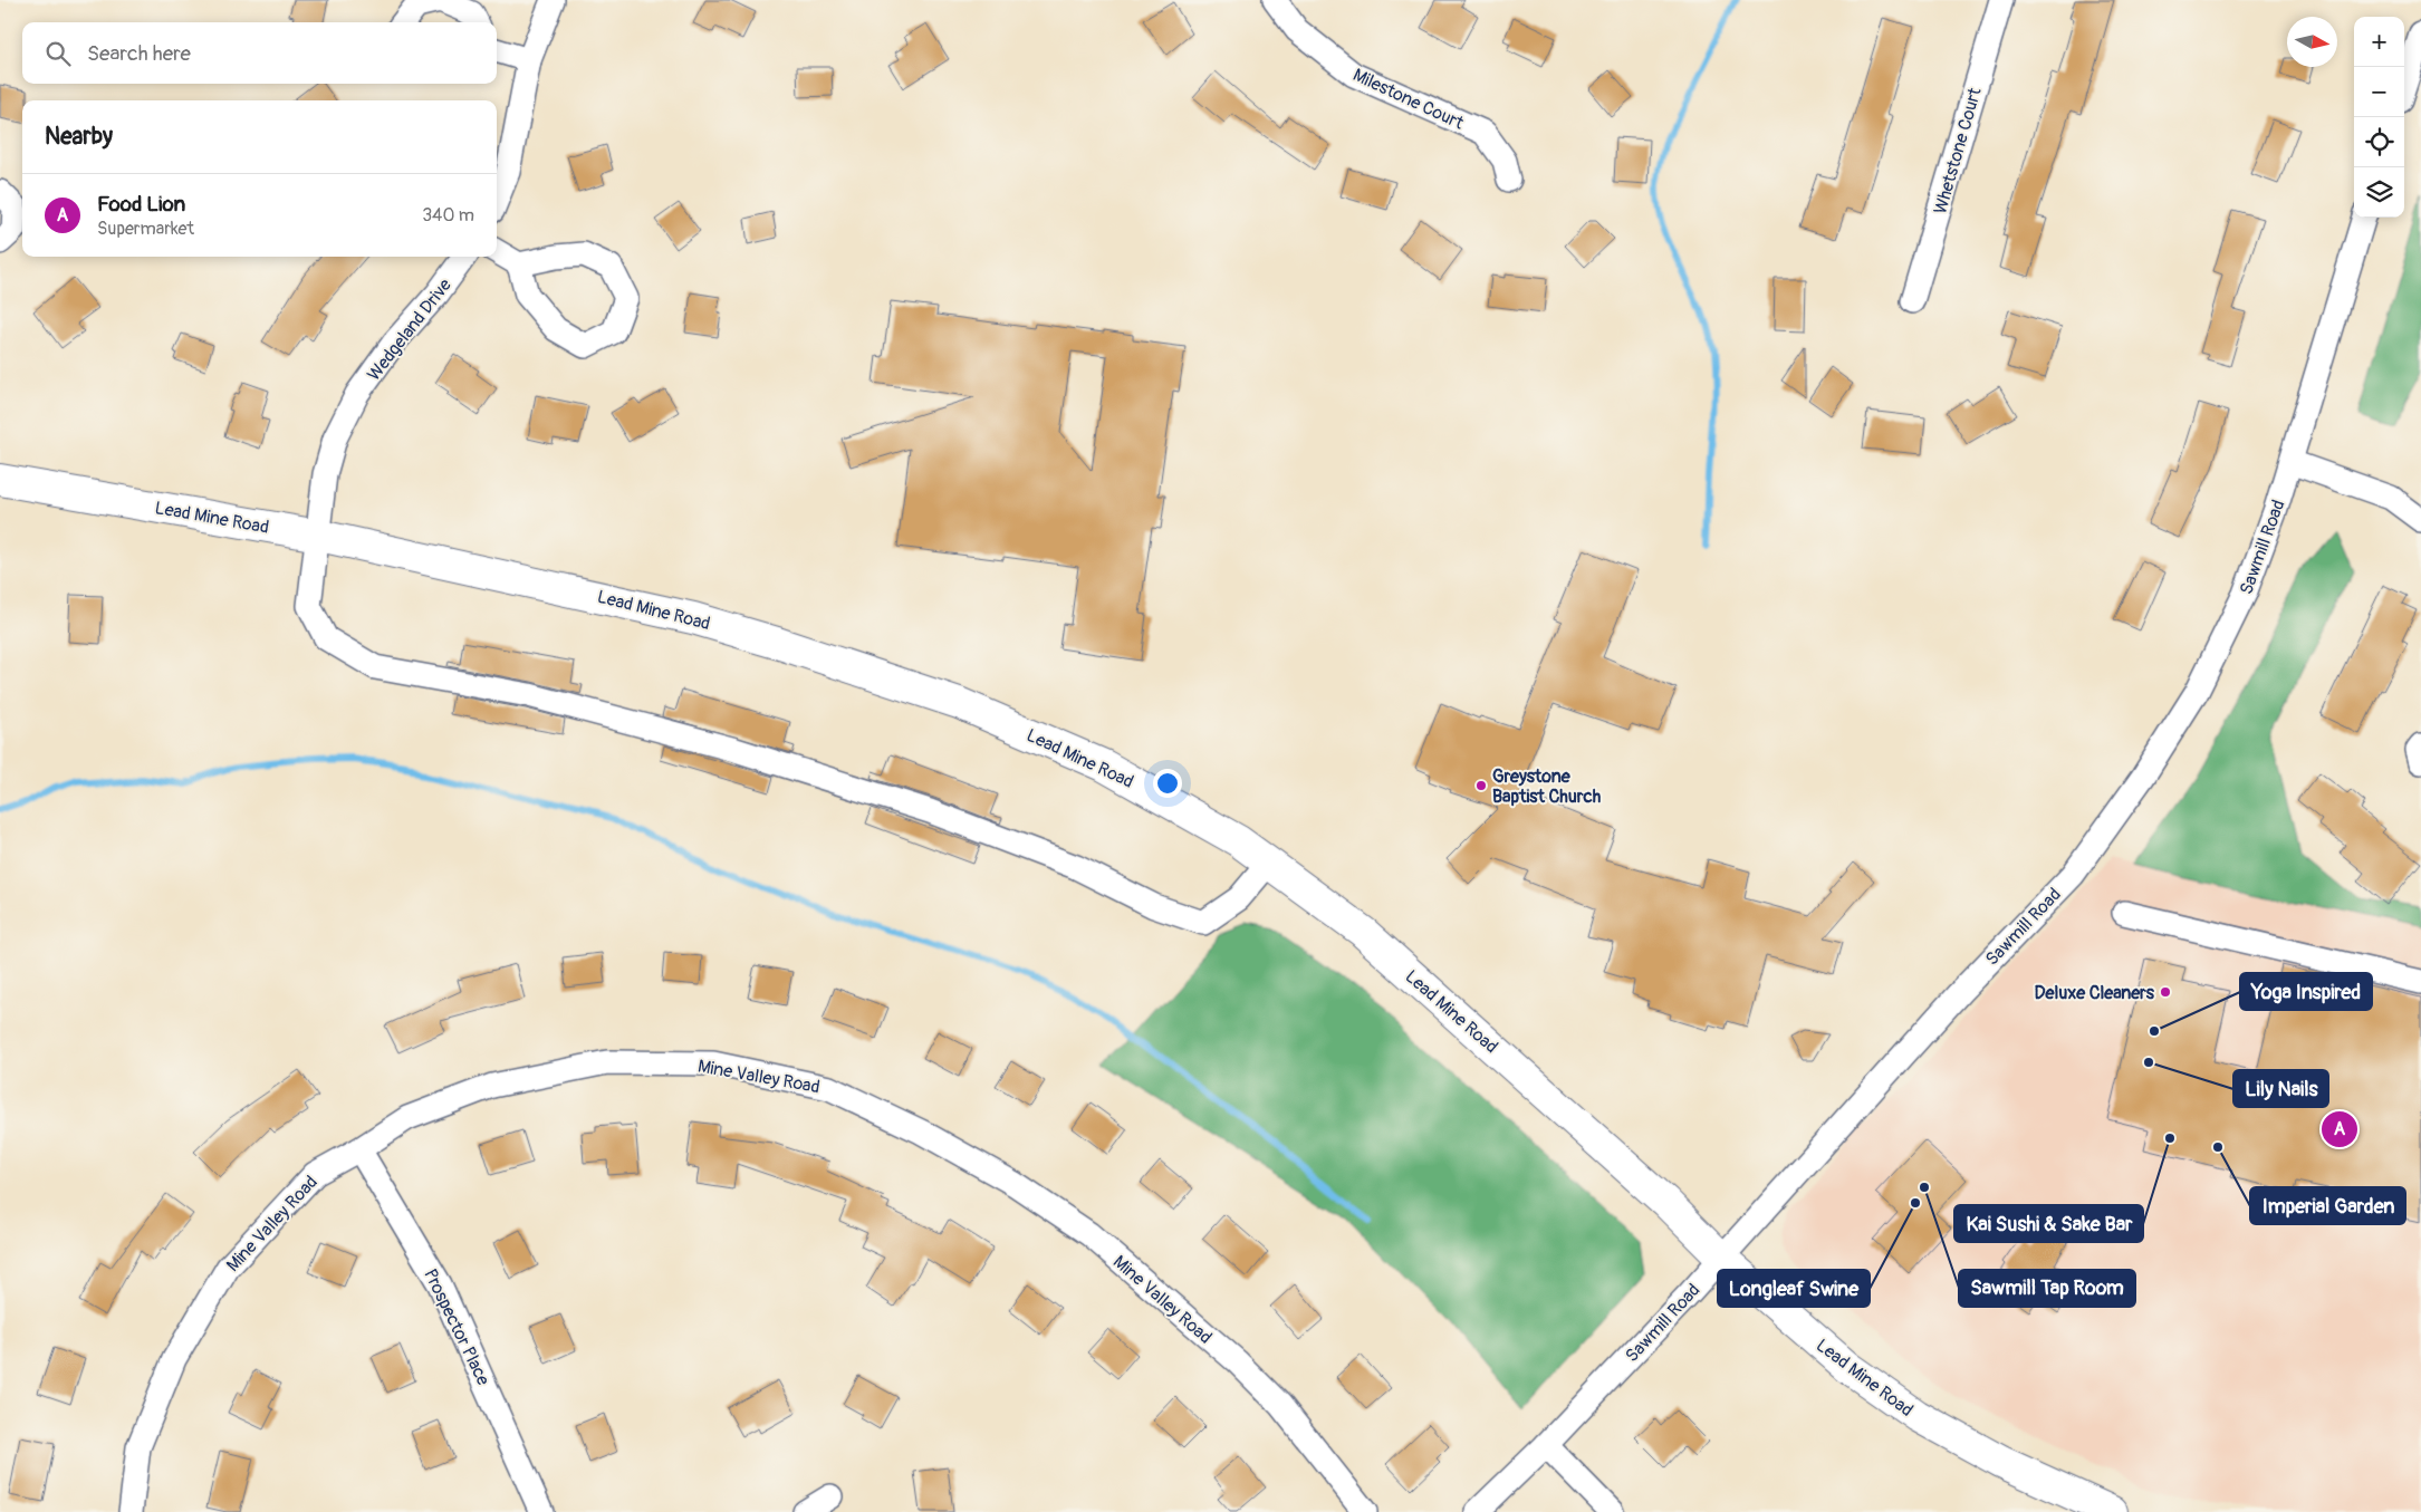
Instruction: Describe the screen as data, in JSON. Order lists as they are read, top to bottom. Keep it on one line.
{"streets":{"main road":["Lead Mine Road"],"street":["Milestone Court","Whetstone Court","Wedgeland Drive","Sawmill Road","Mine Valley Road","Prospector Place"]},"crossings":[["Wedgeland Drive","Lead Mine Road"],["Lead Mine Road","Sawmill Road"],["Mine Valley Road","Prospector Place"]],"places":["Greystone Baptist Church","Deluxe Cleaners","Yoga Inspired","Lily Nails","Kai Sushi & Sake Bar","Imperial Garden","Sawmill Tap Room","Longleaf Swine"],"north":"right","page":{"map_buttons":["+","−"],"search":"Search here","heading":"Nearby","list":[{"mark":"A","name":"Food Lion","note":"Supermarket","value":"340 m"}],"pins":"A"}}
